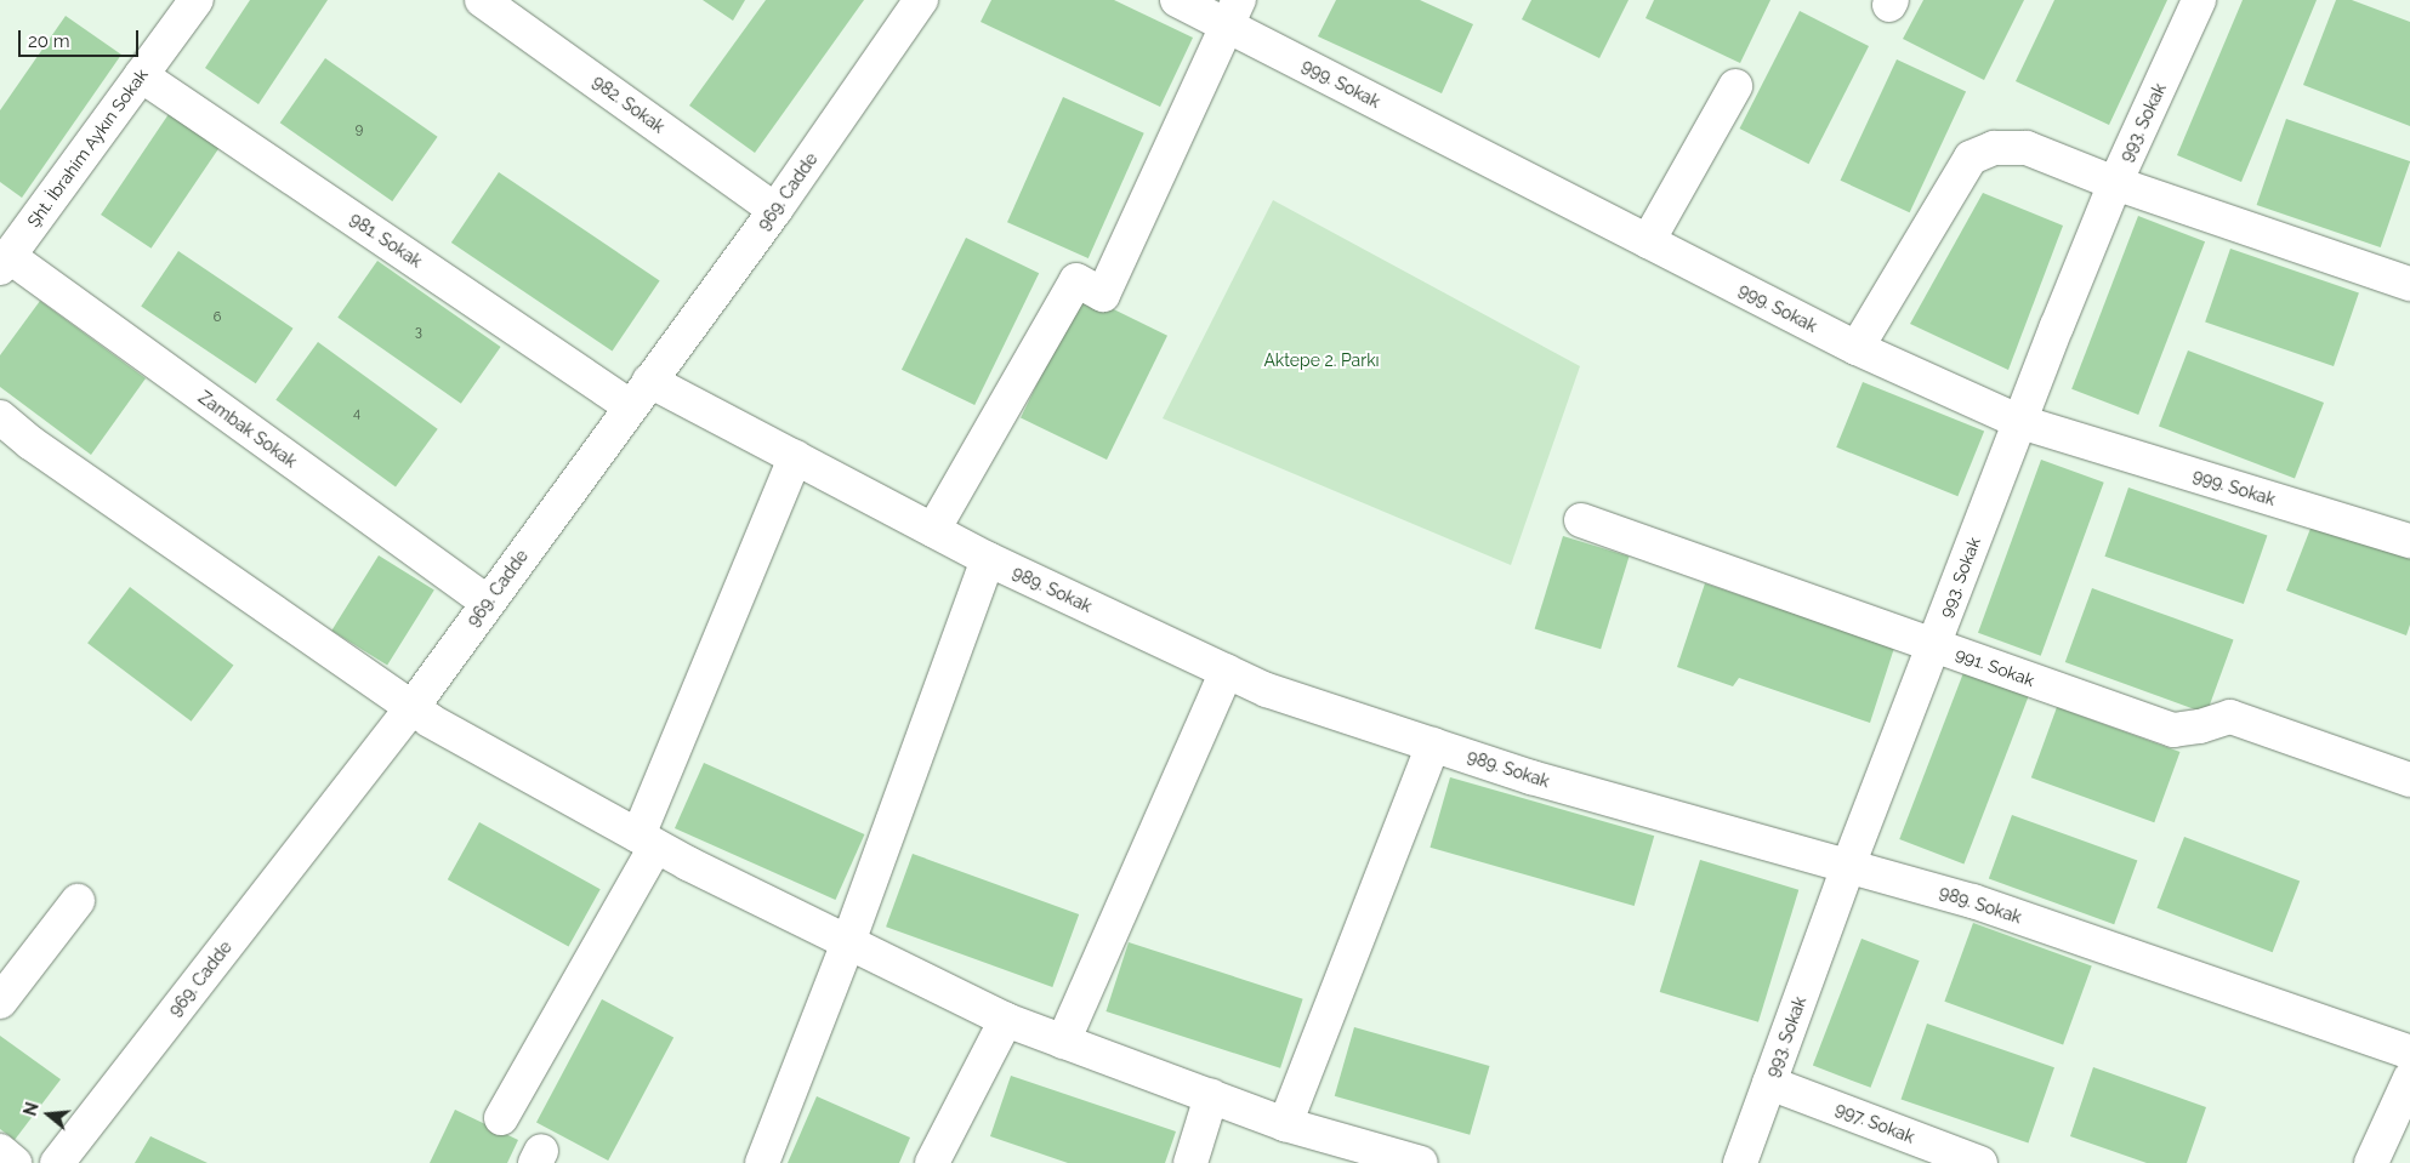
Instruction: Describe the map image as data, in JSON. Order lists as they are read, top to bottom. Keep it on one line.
{"streets":{"street":["999. Sokak","982. Sokak","993. Sokak","Şht. İbrahim Aykın Sokak","969. Cadde","981. Sokak","Zambak Sokak","989. Sokak","991. Sokak","997. Sokak"]},"crossings":[["999. Sokak","993. Sokak"],["982. Sokak","969. Cadde"],["993. Sokak","989. Sokak"],["993. Sokak","991. Sokak"],["993. Sokak","997. Sokak"],["Şht. İbrahim Aykın Sokak","981. Sokak"],["Şht. İbrahim Aykın Sokak","Zambak Sokak"],["969. Cadde","981. Sokak"],["969. Cadde","Zambak Sokak"],["969. Cadde","989. Sokak"],["981. Sokak","989. Sokak"]],"parks":["Aktepe 2. Parkı"],"house_numbers":["9","6","3","4"],"scale_bar":"20 m","north":"left"}
